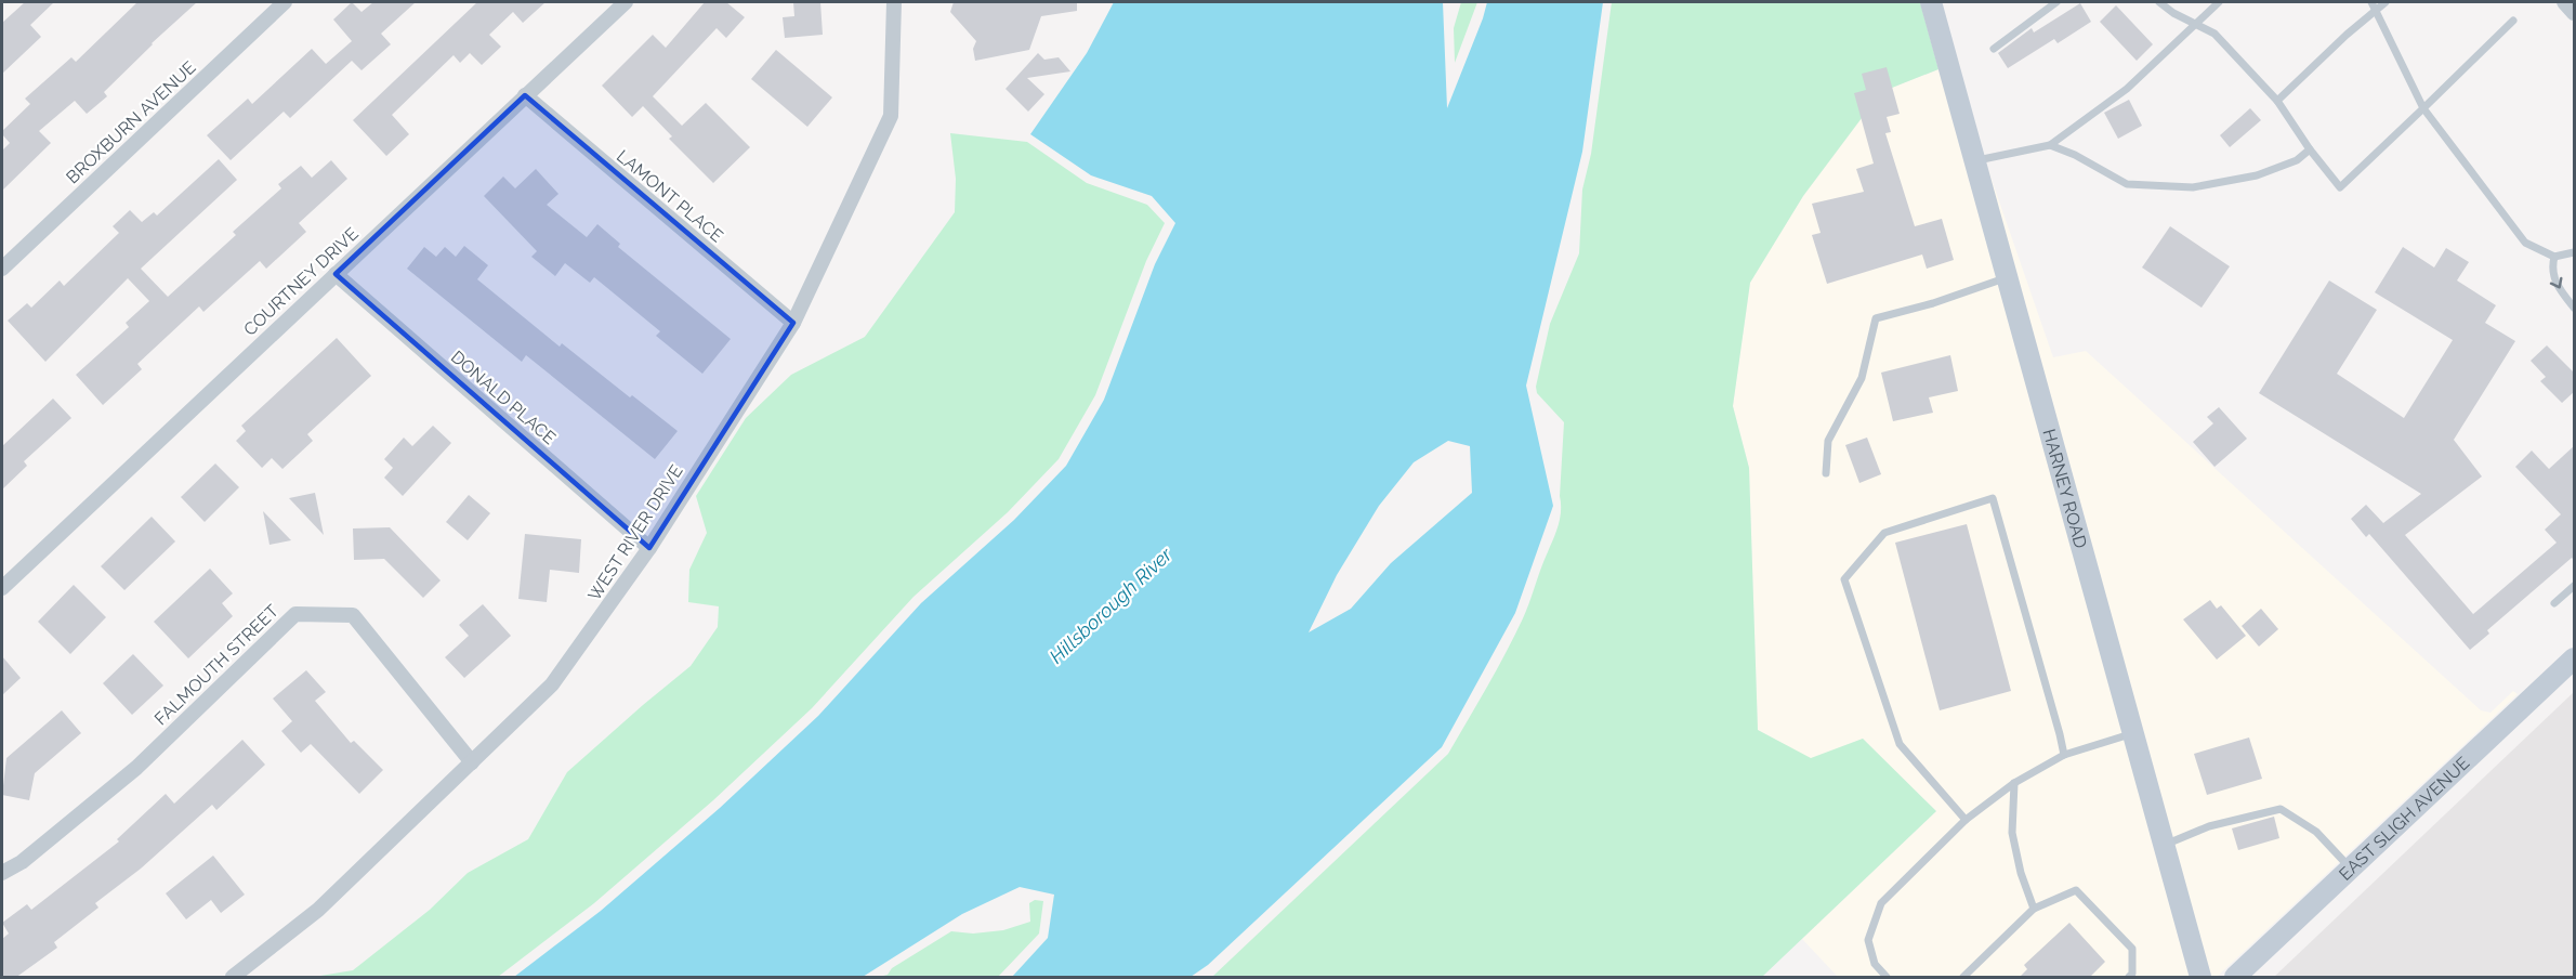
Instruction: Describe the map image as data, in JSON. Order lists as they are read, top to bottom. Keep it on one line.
{"streets":{"street":["BROXBURN AVENUE","LAMONT PLACE","COURTNEY DRIVE","DONALD PLACE","HARNEY ROAD","WEST RIVER DRIVE","FALMOUTH STREET","EAST SLIGH AVENUE"]},"crossings":[["LAMONT PLACE","COURTNEY DRIVE"],["LAMONT PLACE","WEST RIVER DRIVE"],["COURTNEY DRIVE","DONALD PLACE"],["DONALD PLACE","WEST RIVER DRIVE"],["WEST RIVER DRIVE","FALMOUTH STREET"]],"water":["Hillsborough River"]}
